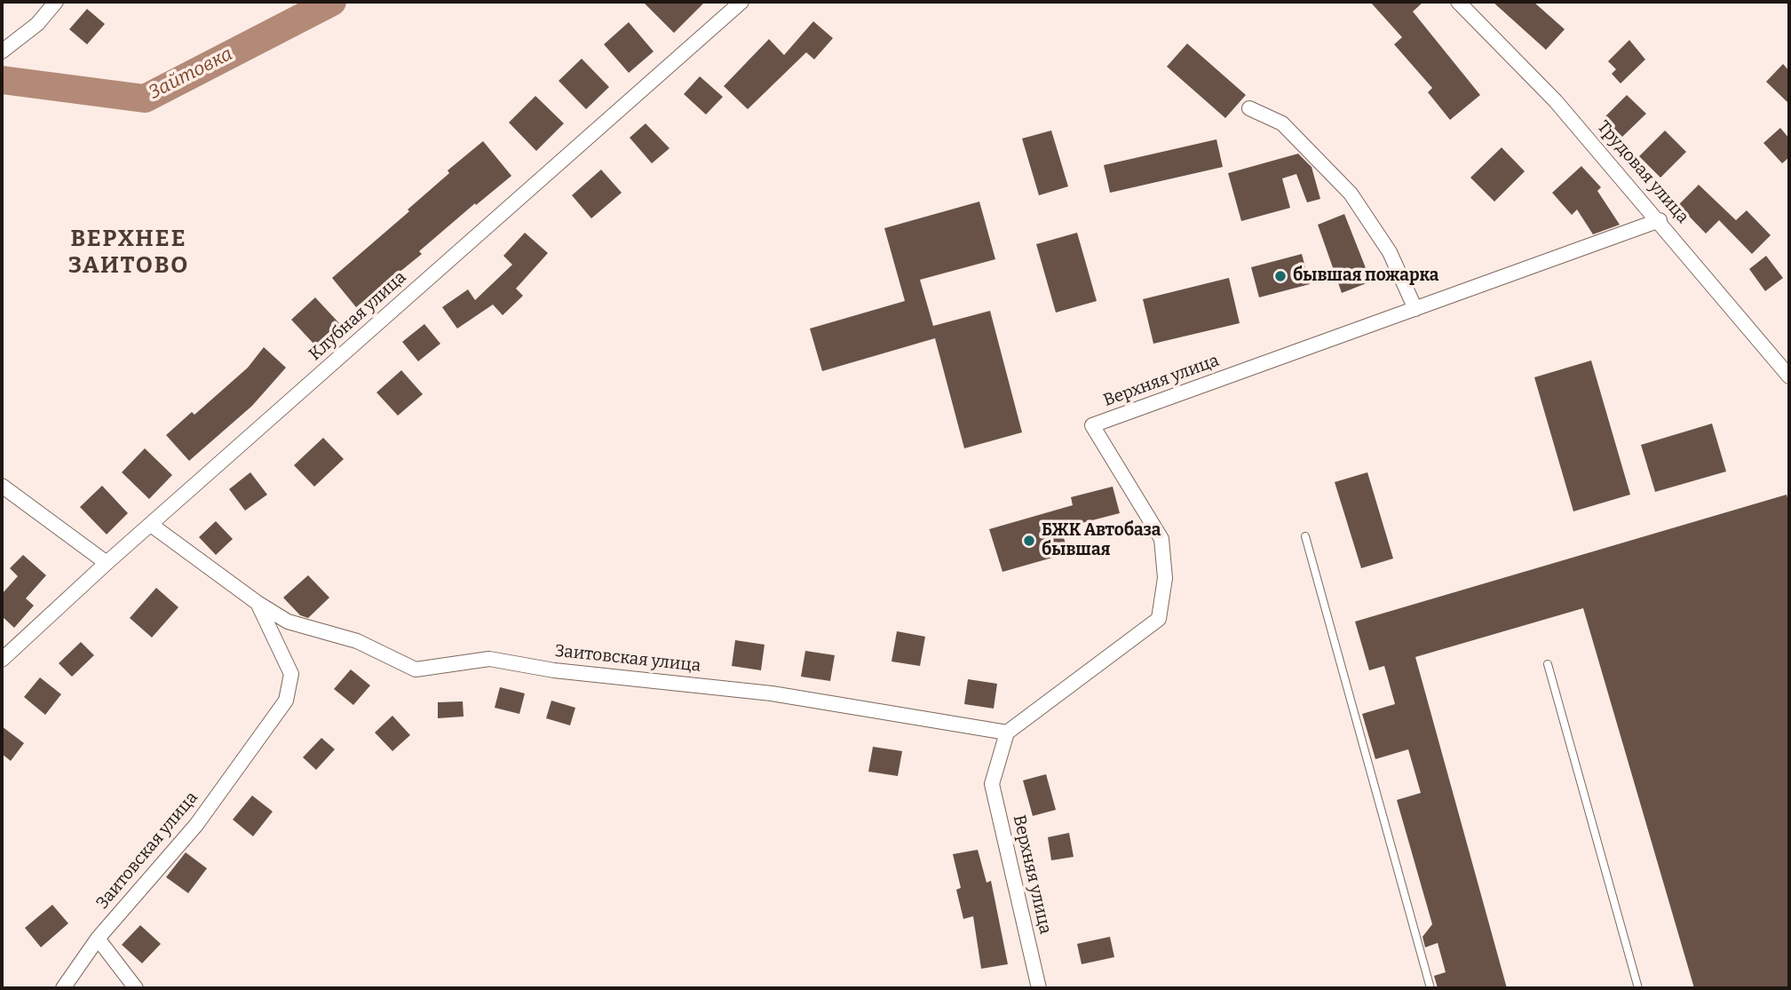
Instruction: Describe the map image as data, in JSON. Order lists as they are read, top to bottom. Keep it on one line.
{"streets":{"street":["Трудовая улица","Клубная улица","Верхняя улица","Заитовская улица"]},"crossings":[["Трудовая улица","Верхняя улица"],["Клубная улица","Заитовская улица"],["Верхняя улица","Заитовская улица"]],"districts":["ВЕРХНЕЕ ЗАИТОВО"],"water":["Зайтовка"],"places":["бывшая пожарка","БЖК Автобаза бывшая"]}
